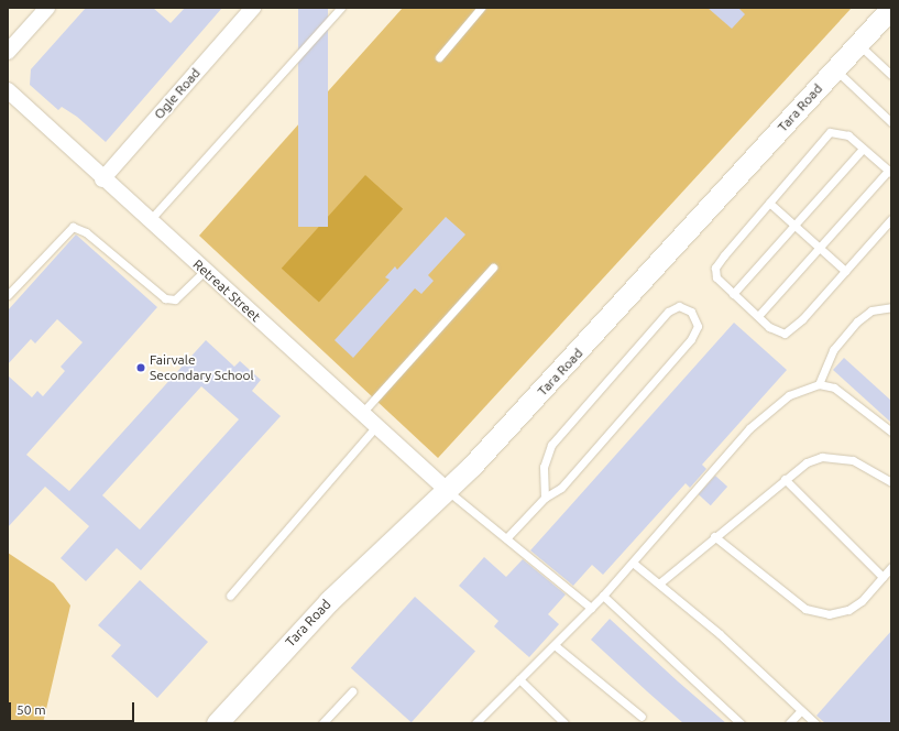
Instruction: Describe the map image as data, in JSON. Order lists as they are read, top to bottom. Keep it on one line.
{"streets":{"street":["Ogle Road","Tara Road","Retreat Street"]},"crossings":[["Ogle Road","Retreat Street"],["Tara Road","Retreat Street"]],"places":["Fairvale Secondary School"],"scale_bar":"50 m"}
